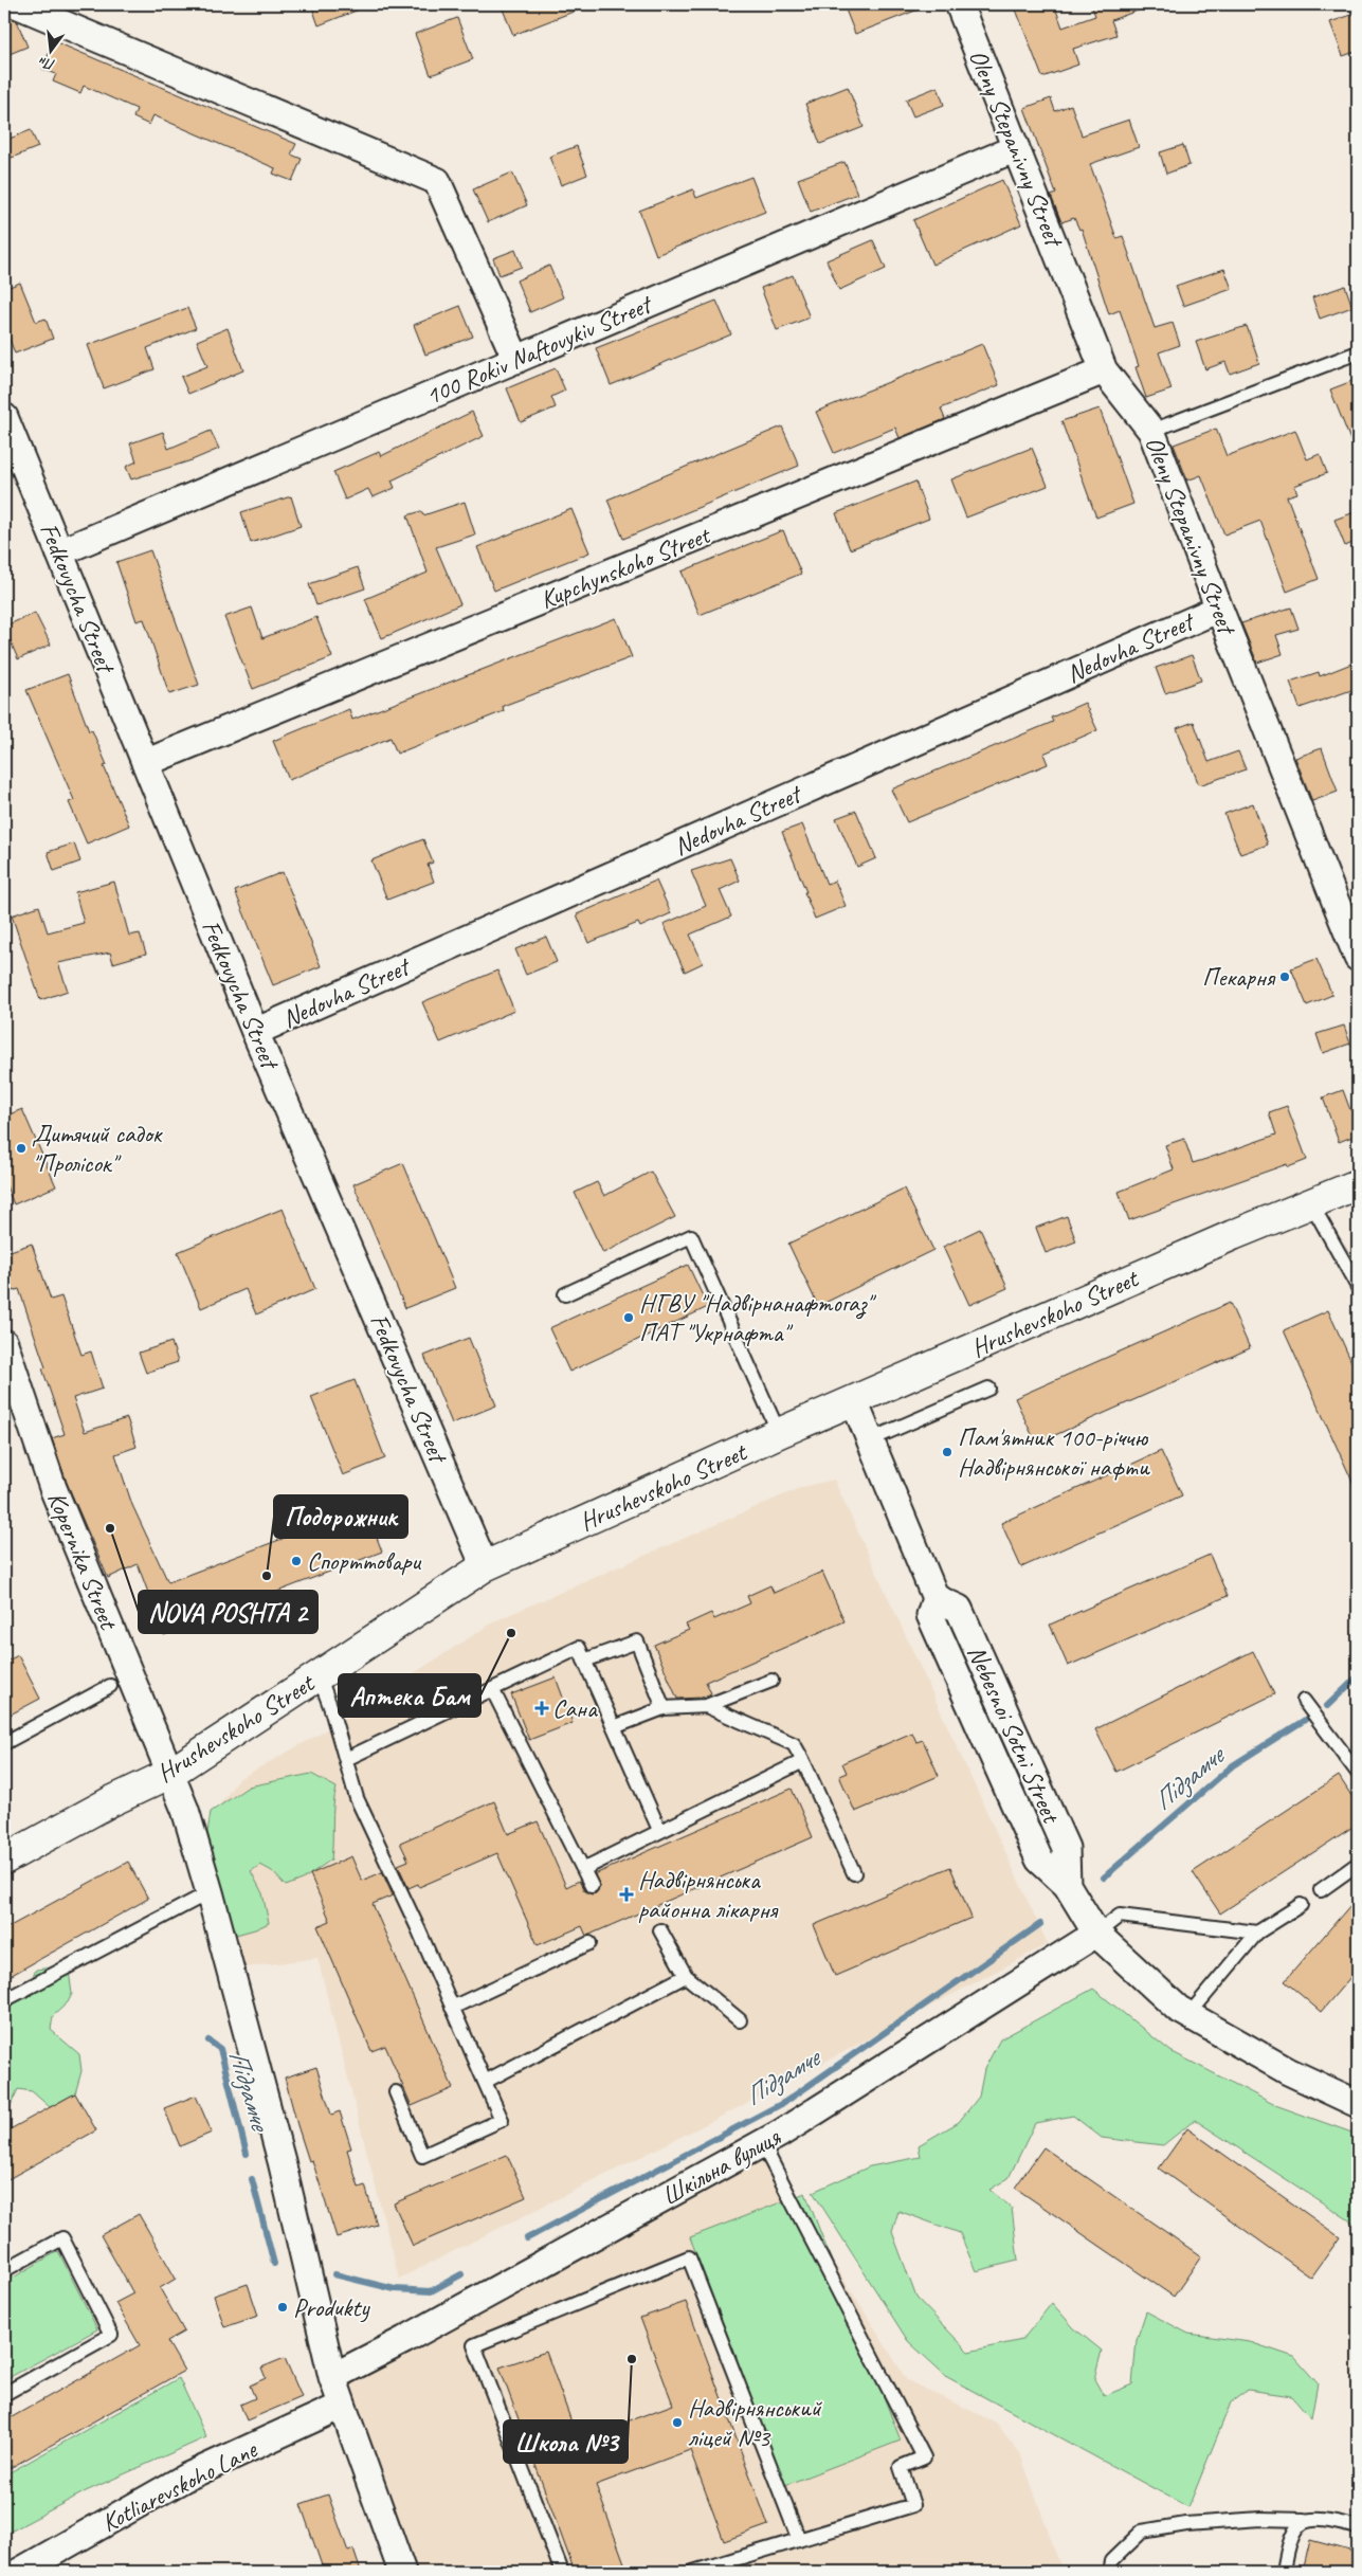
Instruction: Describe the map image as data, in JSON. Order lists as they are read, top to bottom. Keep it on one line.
{"streets":{"street":["Oleny Stepanivny Street","100 Rokiv Naftovykiv Street","Kupchynskoho Street","Fedkovycha Street","Nedovha Street","Hrushevskoho Street","Kopernika Street","Nebesnoi Sotni Street","Шкільна вулиця","Kotliarevskoho Lane"]},"crossings":[["Oleny Stepanivny Street","100 Rokiv Naftovykiv Street"],["Oleny Stepanivny Street","Kupchynskoho Street"],["Oleny Stepanivny Street","Nedovha Street"],["100 Rokiv Naftovykiv Street","Fedkovycha Street"],["Kupchynskoho Street","Fedkovycha Street"],["Fedkovycha Street","Nedovha Street"],["Fedkovycha Street","Hrushevskoho Street"],["Hrushevskoho Street","Kopernika Street"],["Hrushevskoho Street","Nebesnoi Sotni Street"],["Kopernika Street","Шкільна вулиця"],["Kopernika Street","Kotliarevskoho Lane"],["Nebesnoi Sotni Street","Шкільна вулиця"]],"water":["Підзамче"],"places":{"other":["Пекарня","Дитячий садок \"Пролісок\"","НГВУ \"Надвірнанафтогаз\" ПАТ \"Укрнафта\"","Пам'ятник 100-річчю Надвірнянської нафти","NOVA POSHTA 2","Спорттовари","Подорожник","Аптека Бам","Produkty","Школа №3","Надвірнянський ліцей №3"],"health":["Сана","Надвірнянська районна лікарня"]},"north":"bottom"}
